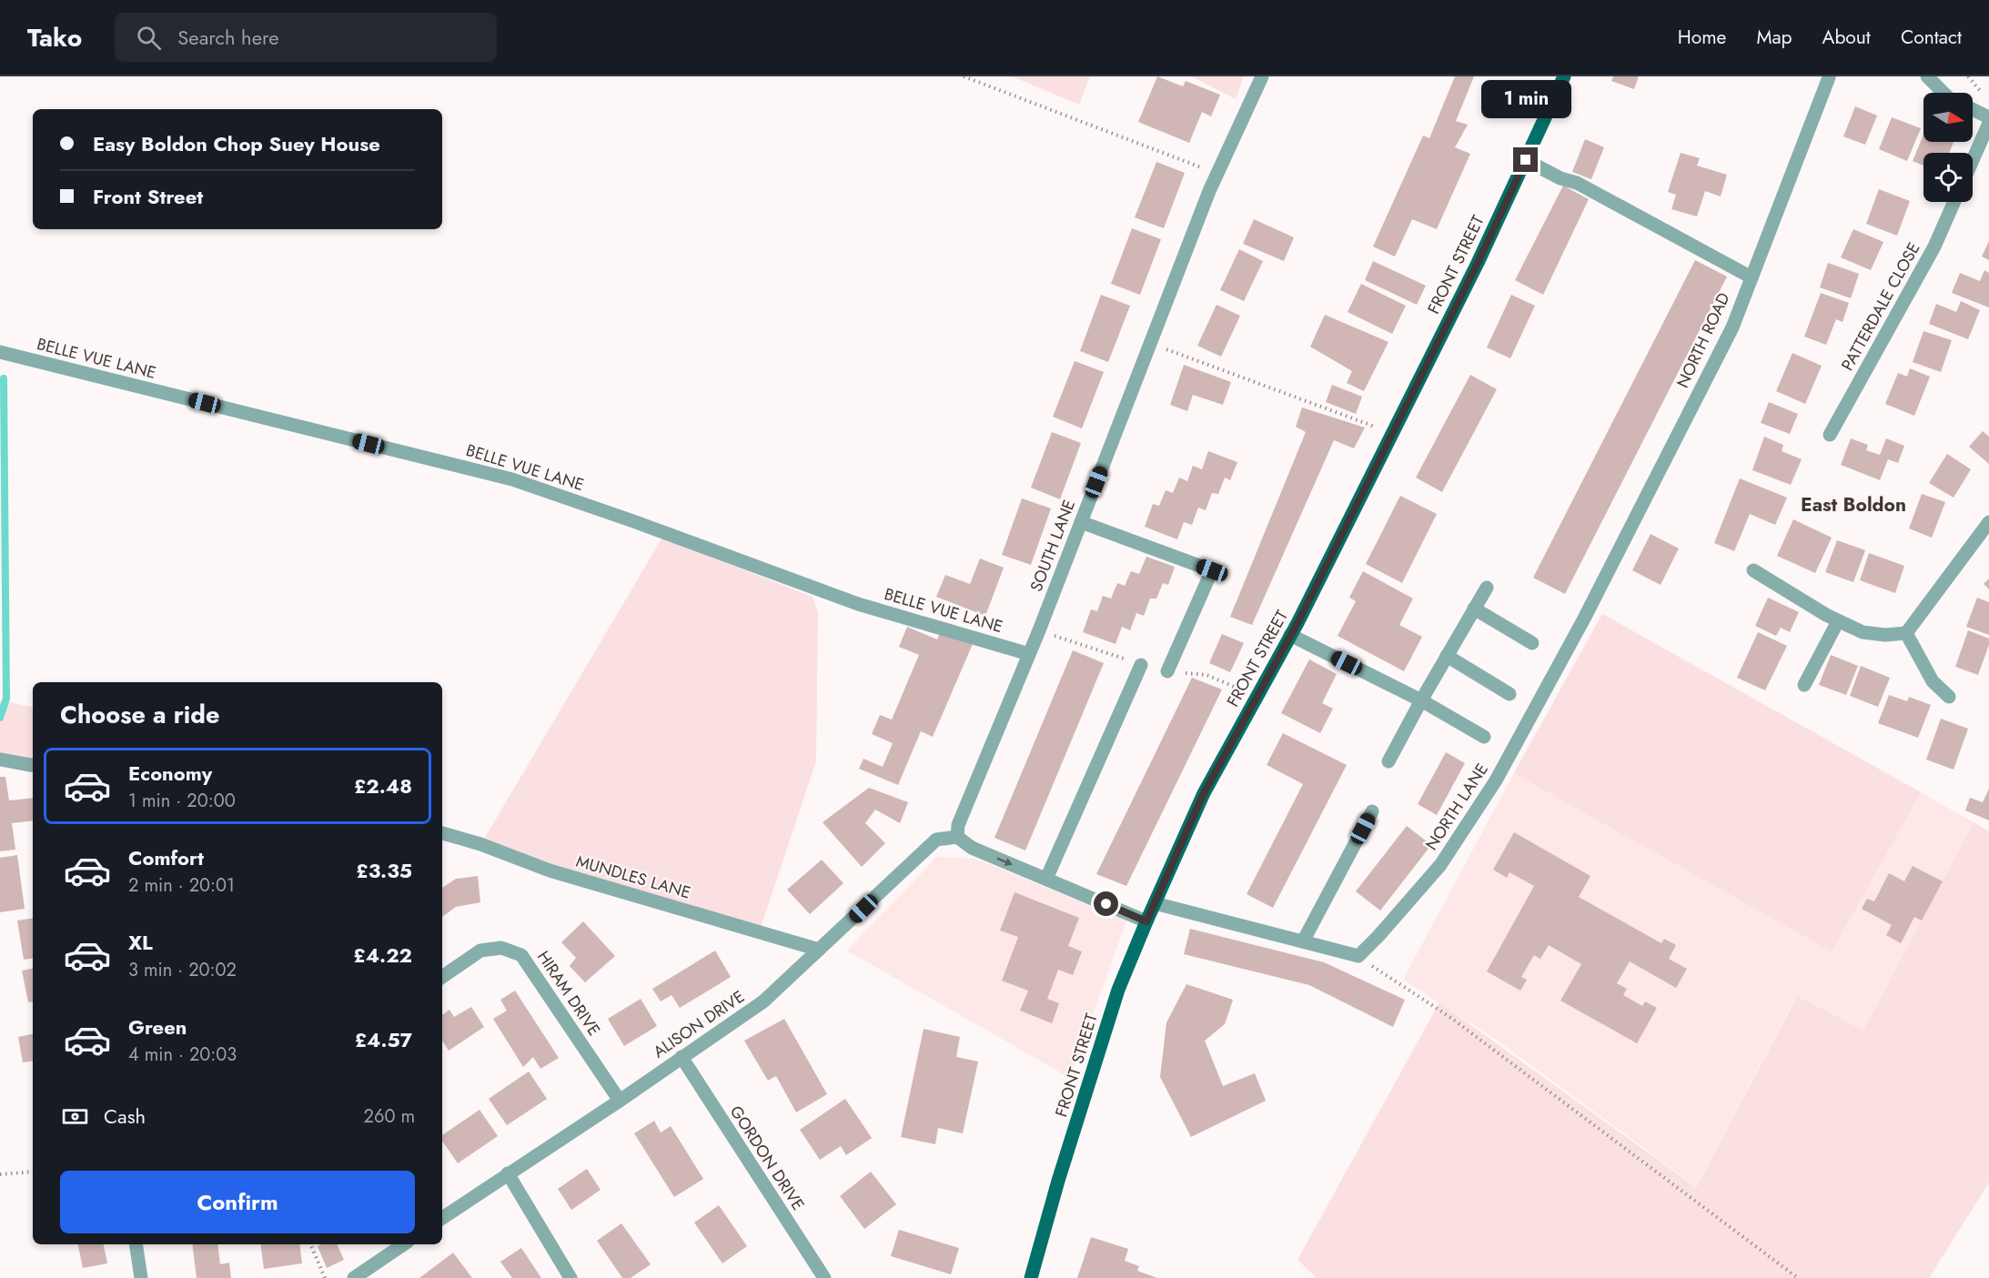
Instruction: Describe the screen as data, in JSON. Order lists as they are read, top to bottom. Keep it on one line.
{"streets":{"main road":["FRONT STREET"],"street":["PATTERDALE CLOSE","NORTH ROAD","BELLE VUE LANE","SOUTH LANE","NORTH LANE","MUNDLES LANE","HIRAM DRIVE","ALISON DRIVE","GORDON DRIVE"]},"crossings":[["NORTH ROAD","NORTH LANE"],["BELLE VUE LANE","SOUTH LANE"],["SOUTH LANE","ALISON DRIVE"],["MUNDLES LANE","ALISON DRIVE"],["HIRAM DRIVE","ALISON DRIVE"],["ALISON DRIVE","GORDON DRIVE"]],"districts":["East Boldon"],"north":"right","page":{"header":"Tako","search":"Search here","nav":["Home","Map","About","Contact"],"bubble":"1 min","banner":["Easy Boldon Chop Suey House","Front Street"],"heading":"Choose a ride","list":[{"name":"Economy","note":"1 min · 20:00","value":"£2.48"},{"name":"Comfort","note":"2 min · 20:01","value":"£3.35"},{"name":"XL","note":"3 min · 20:02","value":"£4.22"},{"name":"Green","note":"4 min · 20:03","value":"£4.57"}],"pay":["Cash","260 m"],"buttons":"Confirm"}}
